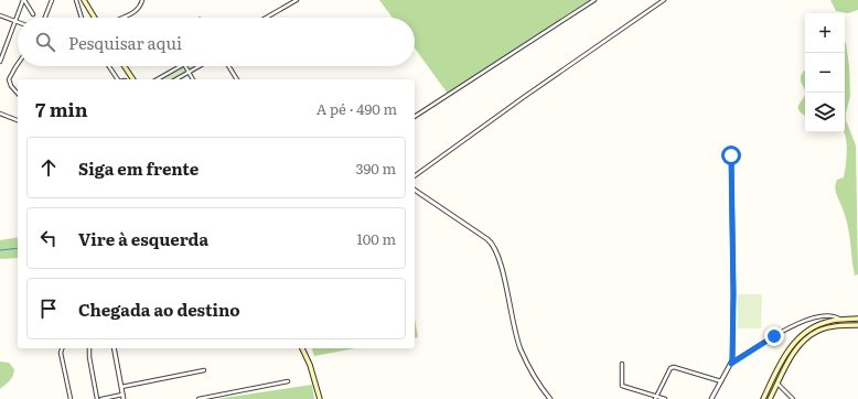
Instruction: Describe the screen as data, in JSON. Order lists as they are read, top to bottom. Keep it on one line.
{"page":{"map_buttons":["+","−"],"search":"Pesquisar aqui","heading":["7 min","A pé · 490 m"],"list":[["Siga em frente","390 m"],["Vire à esquerda","100 m"],"Chegada ao destino"]}}
